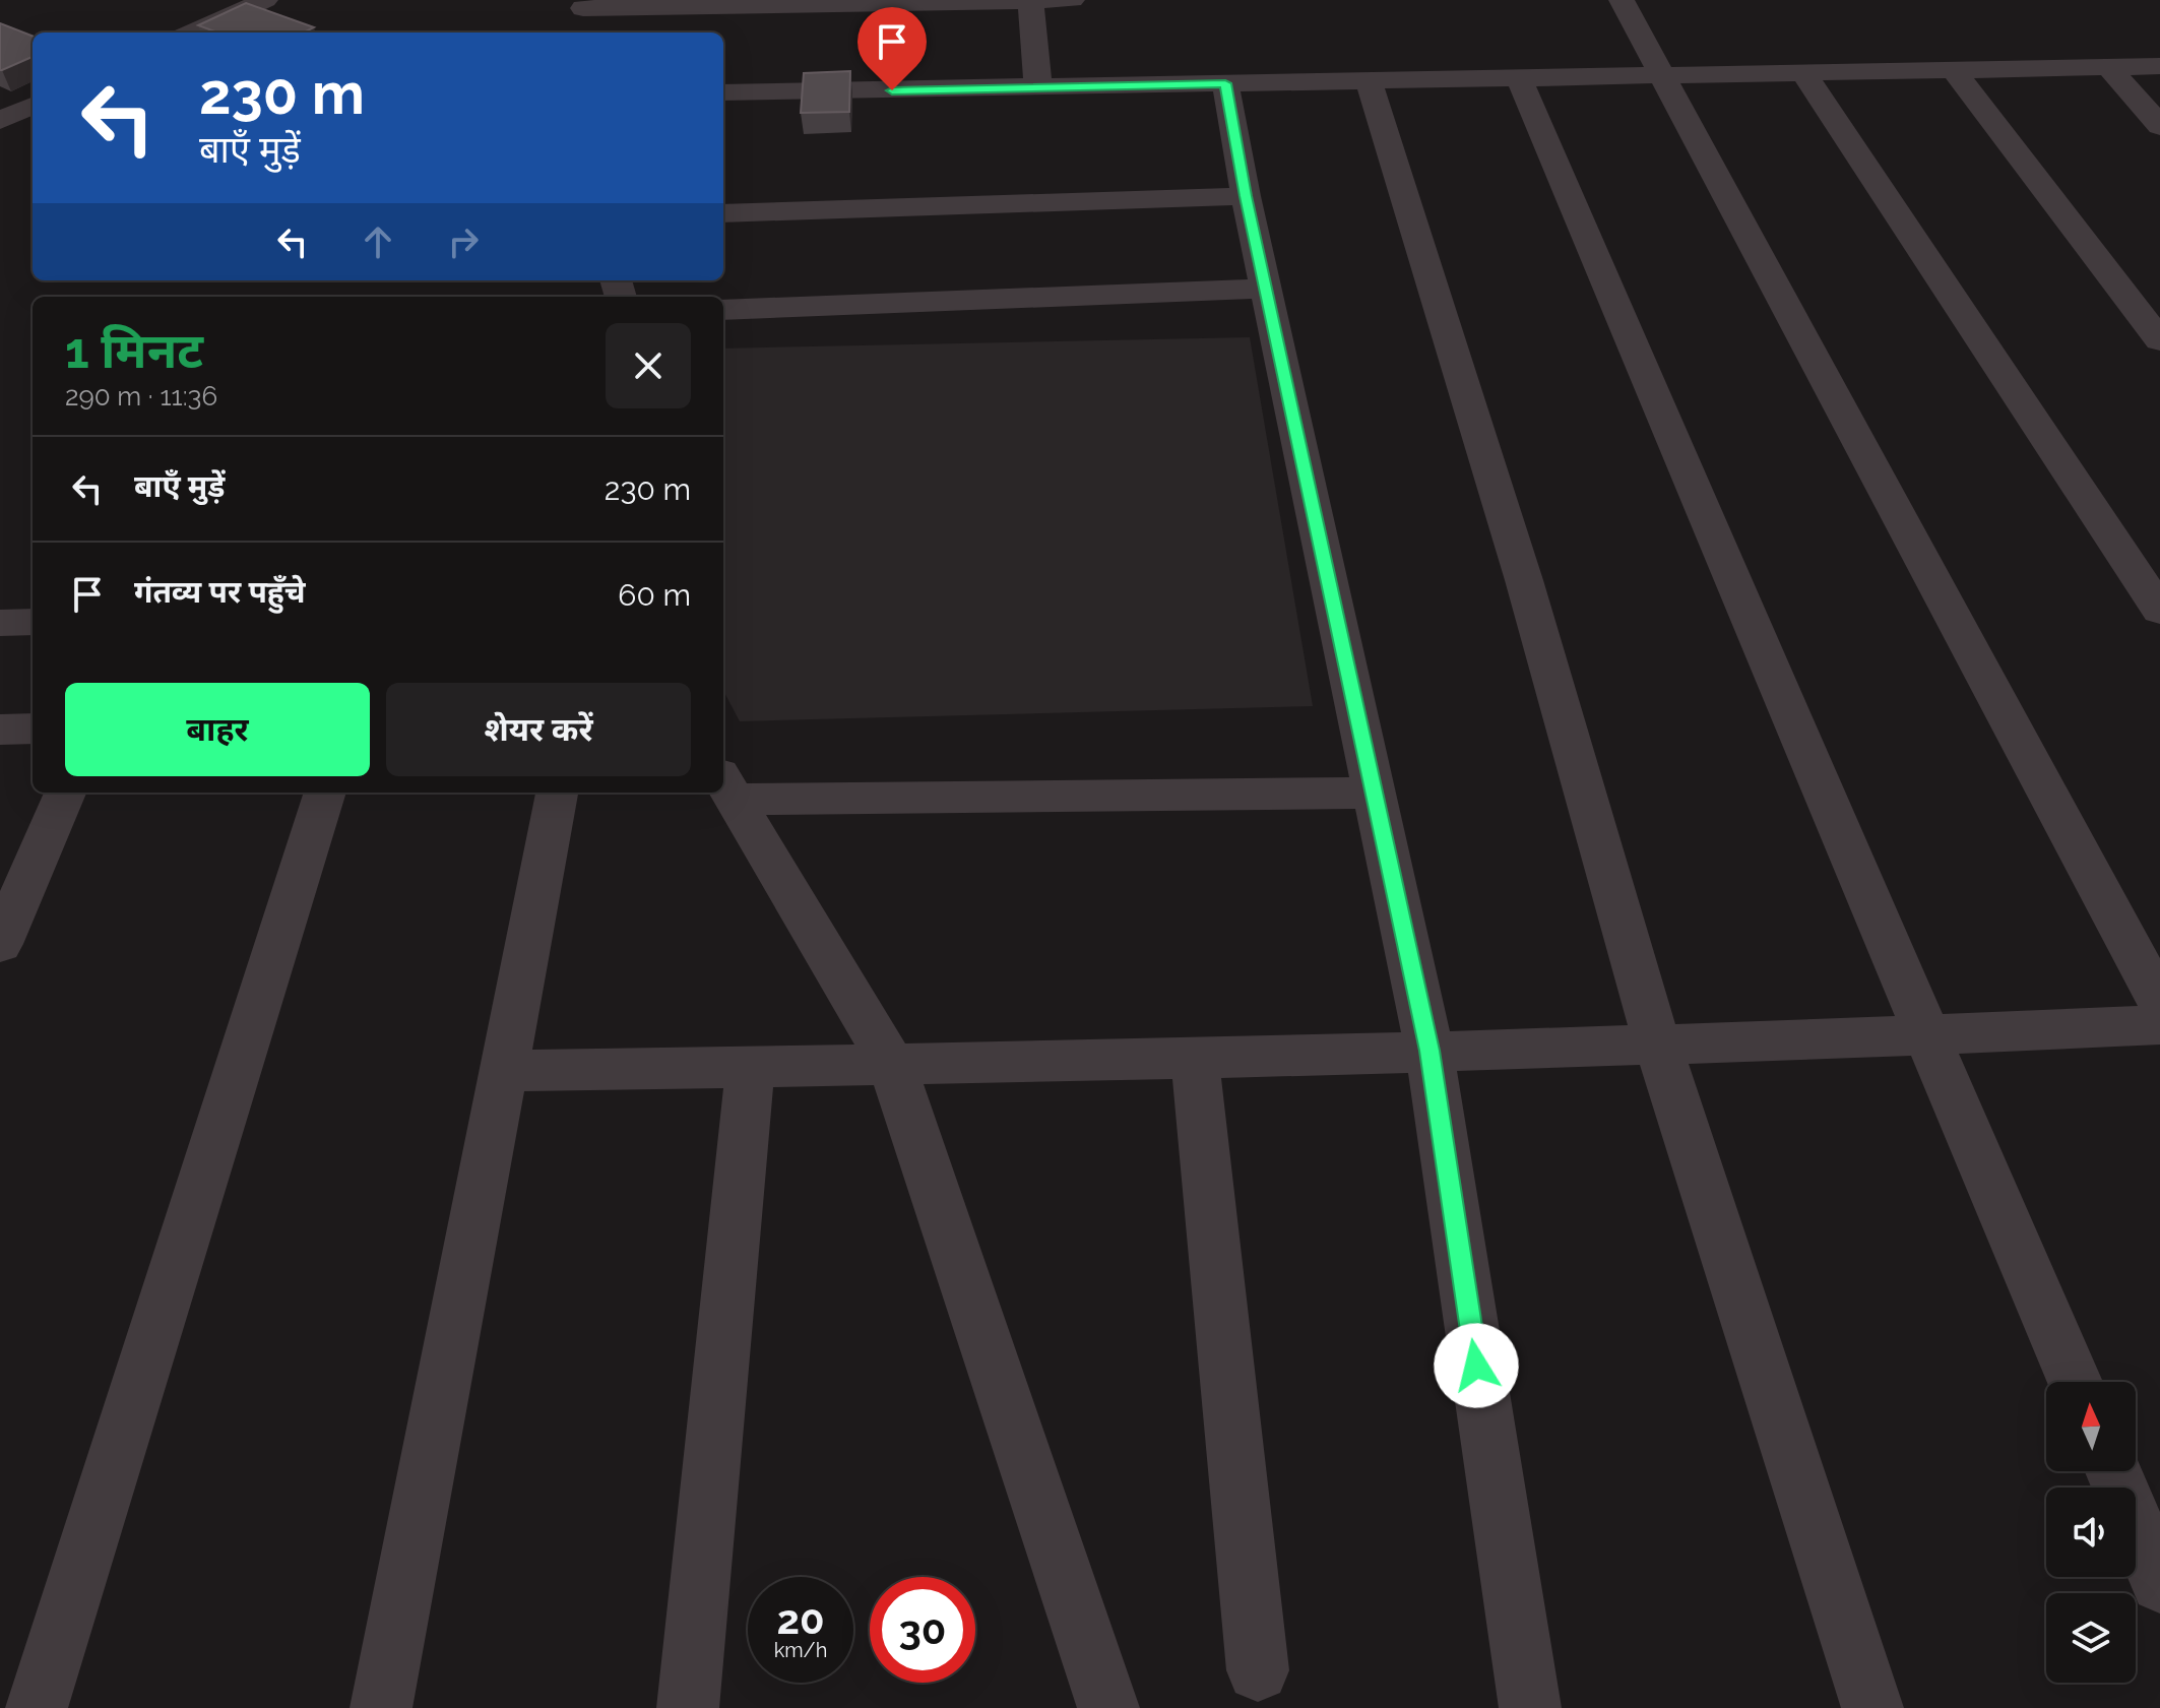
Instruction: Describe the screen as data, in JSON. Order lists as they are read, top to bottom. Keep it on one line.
{"north":"top","page":{"turn":["230 m","बाएँ मुड़ें"],"heading":["1 मिनट","290 m · 11:36"],"list":[{"name":"बाएँ मुड़ें","value":"230 m"},{"name":"गंतव्य पर पहुँचे","value":"60 m"}],"buttons":["बाहर","शेयर करें"],"speed":"20 km/h","limit":"30"}}
